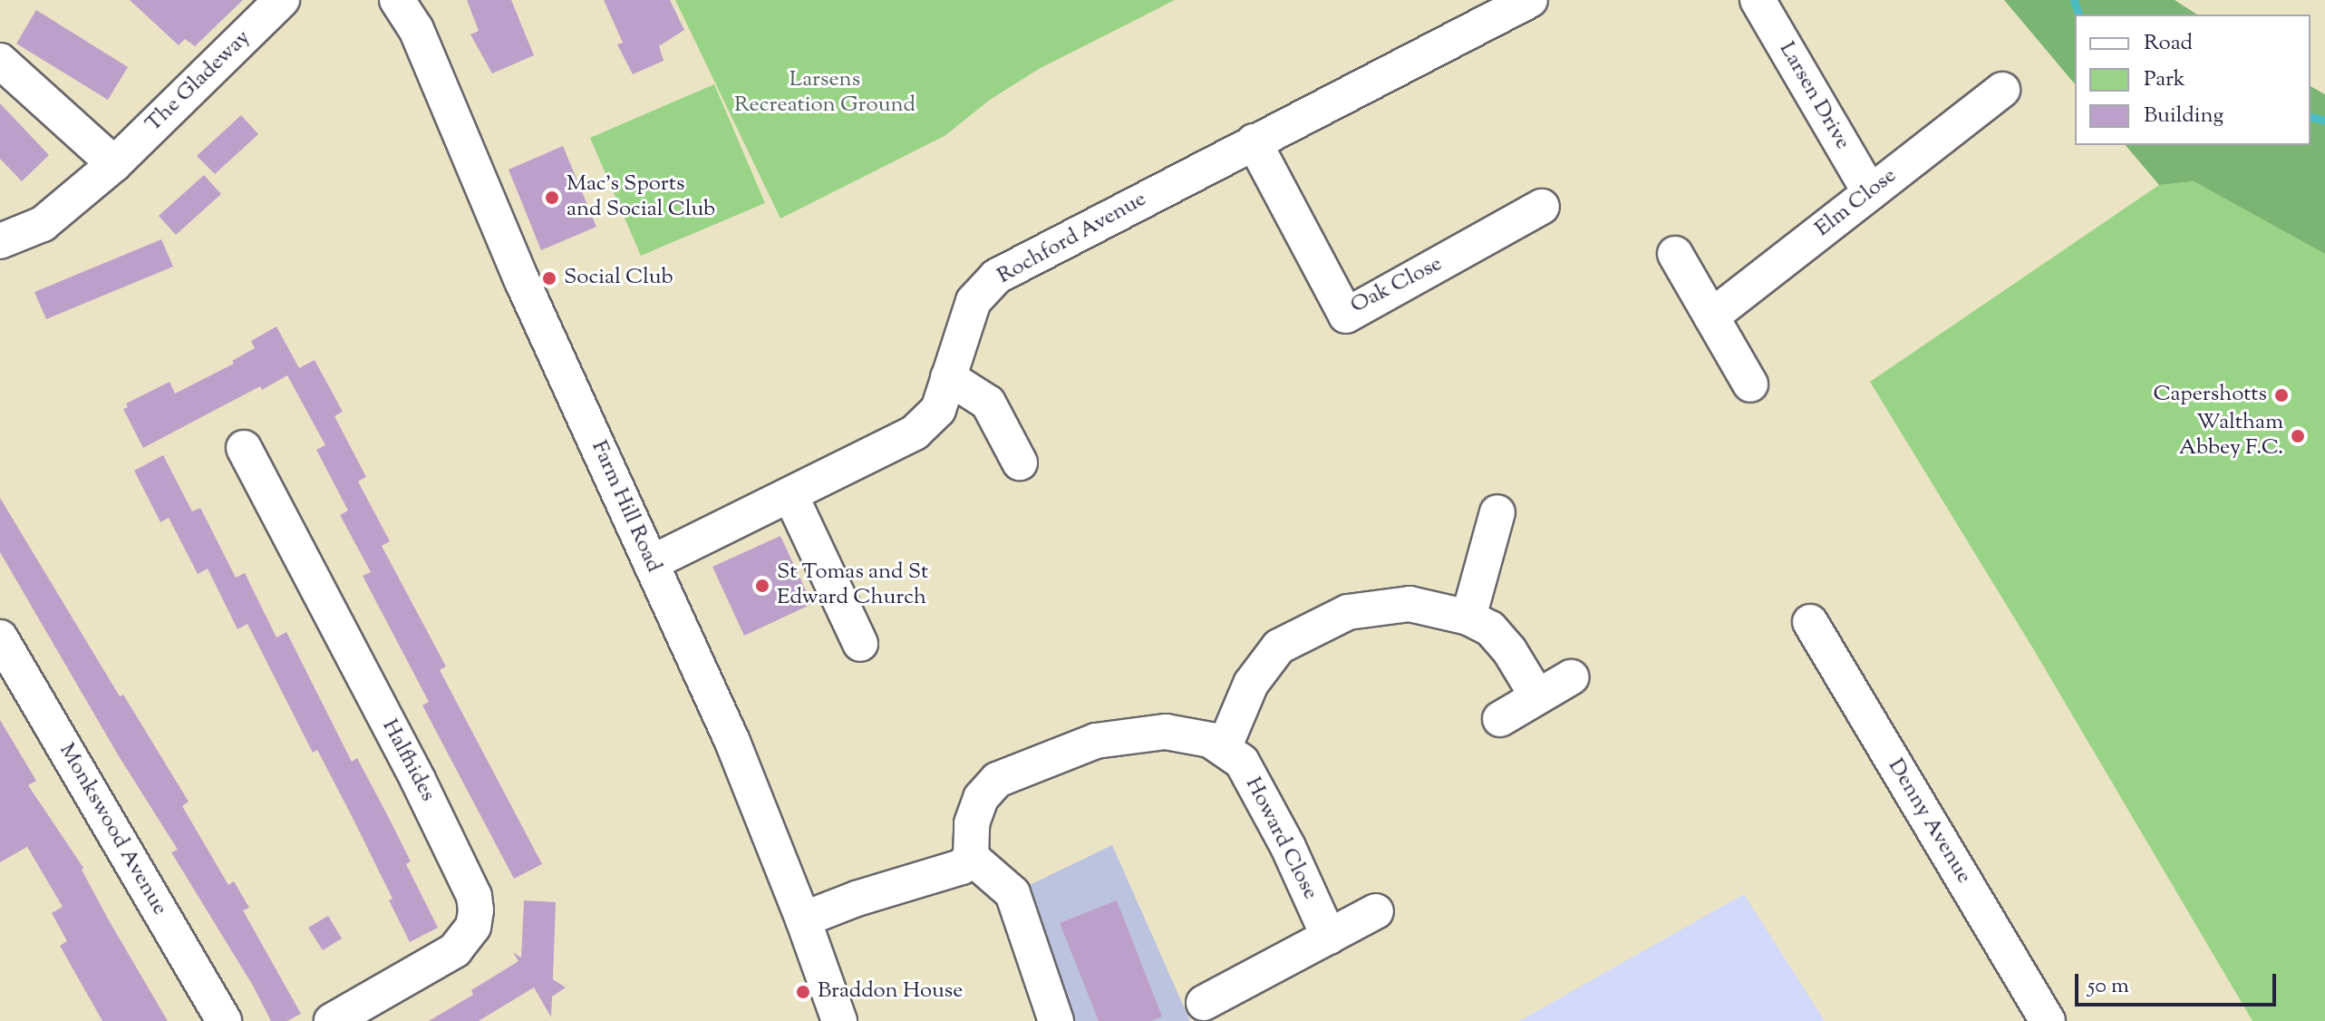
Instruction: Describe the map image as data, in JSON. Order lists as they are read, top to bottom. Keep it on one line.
{"streets":{"street":["The Gladeway","Larsen Drive","Elm Close","Rochford Avenue","Oak Close","Farm Hill Road","Halfhides","Denny Avenue","Monkswood Avenue","Howard Close"]},"crossings":[["Larsen Drive","Elm Close"],["Rochford Avenue","Oak Close"],["Rochford Avenue","Farm Hill Road"]],"parks":["Larsens Recreation Ground"],"places":["Mac's Sports and Social Club","Social Club","Capershotts","Waltham Abbey F.C.","St Tomas and St Edward Church","Braddon House"],"legend":["Road","Park","Building"],"scale_bar":"50 m"}
